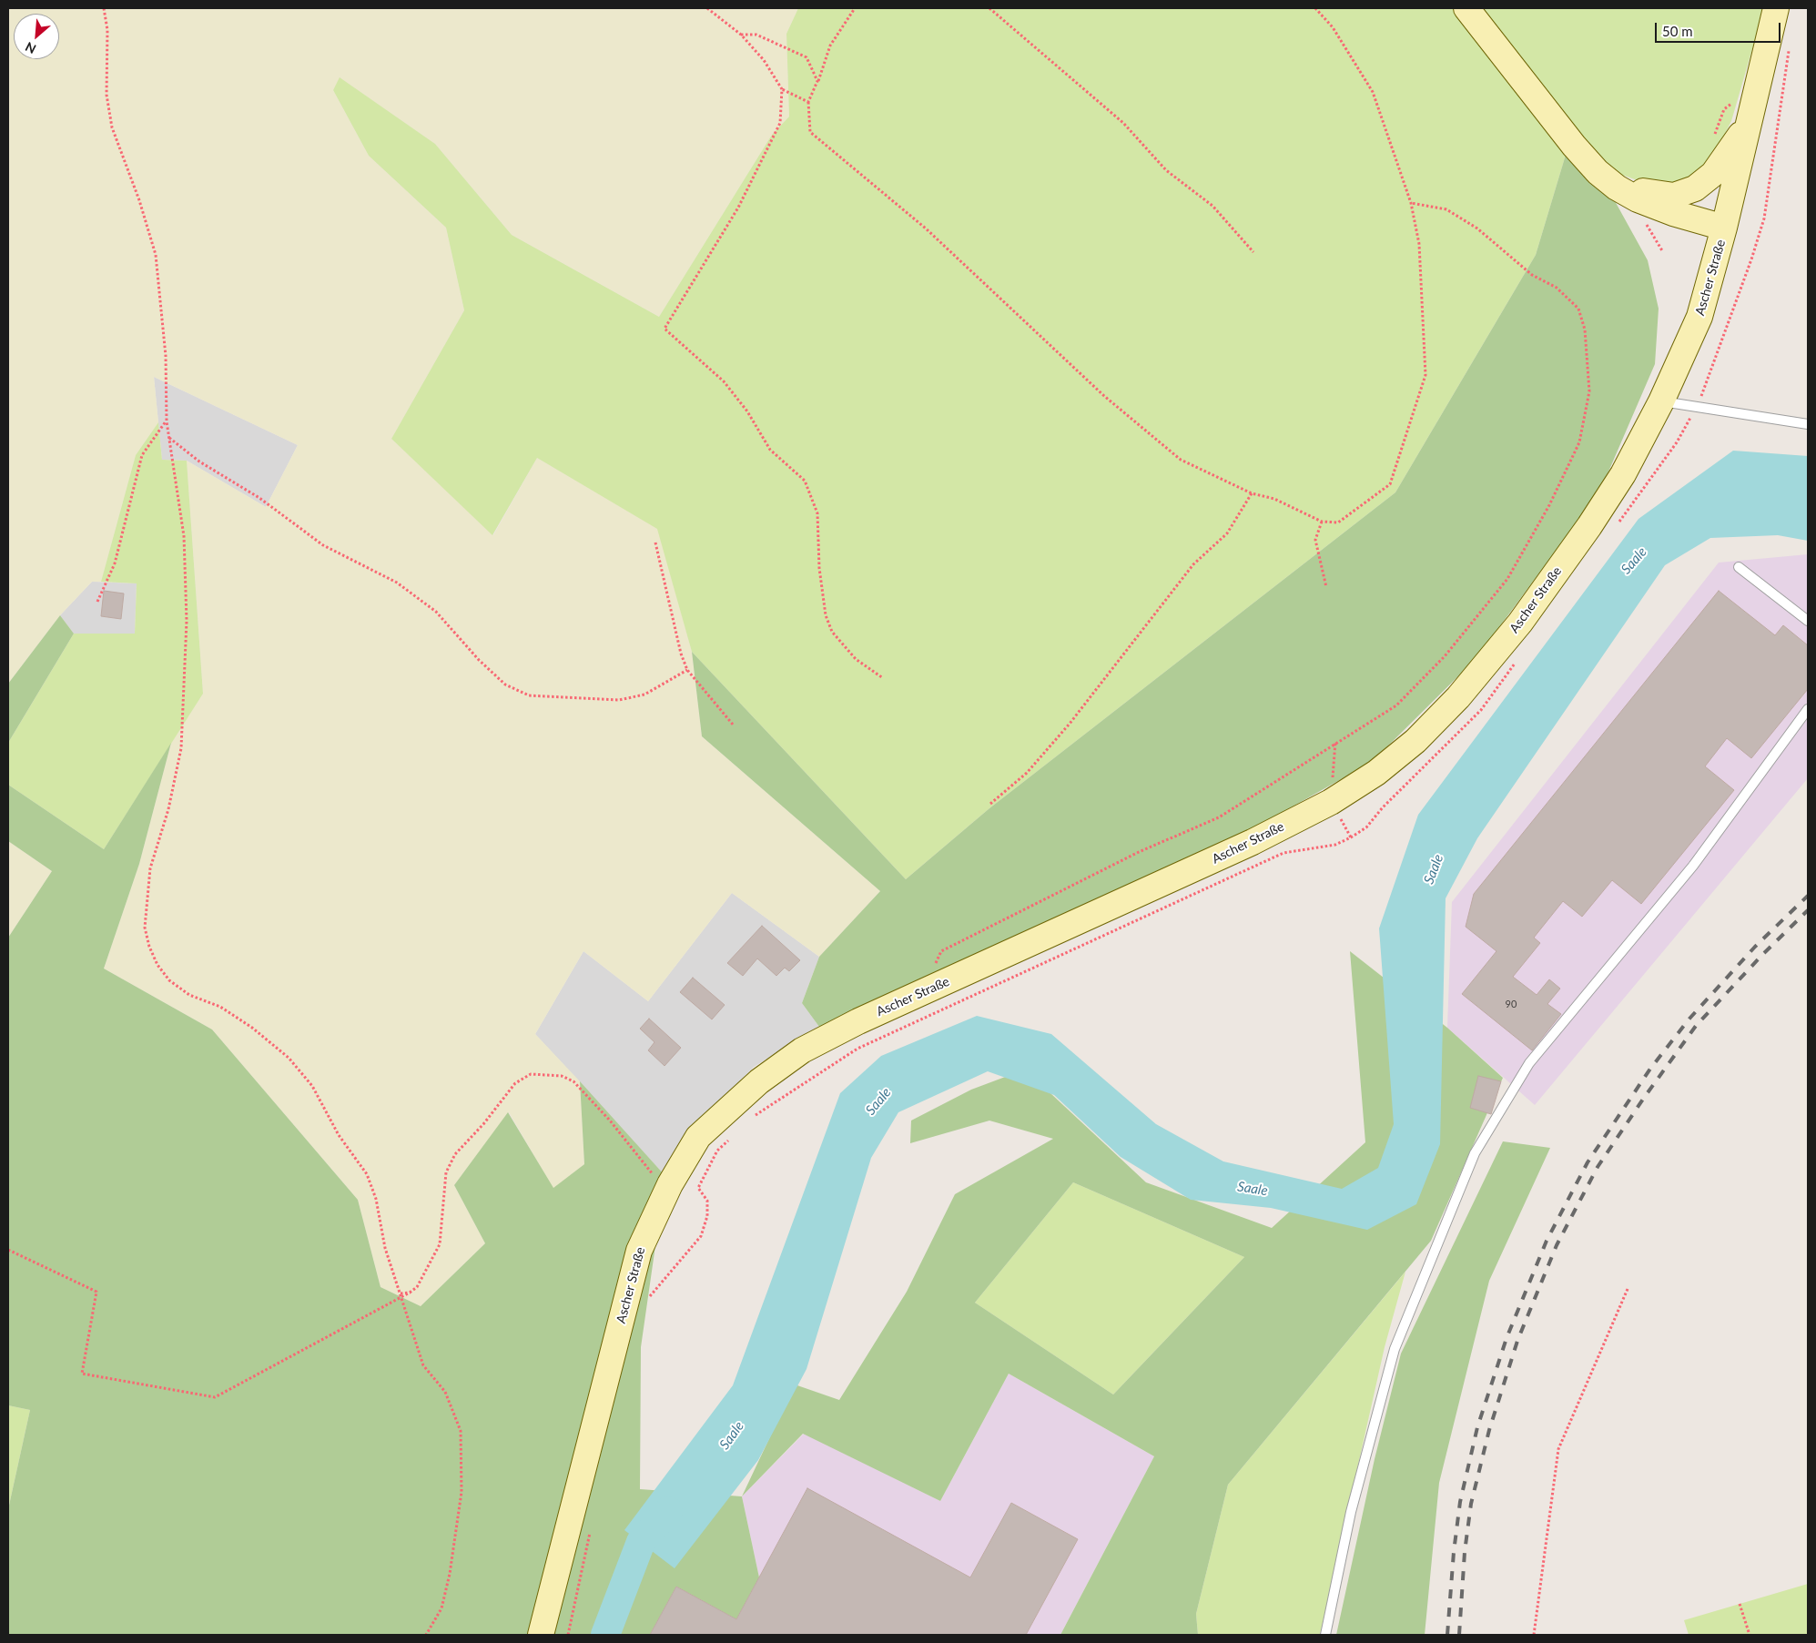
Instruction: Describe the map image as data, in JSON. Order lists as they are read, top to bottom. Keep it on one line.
{"streets":{"street":["Ascher Straße"]},"water":["Saale"],"house_numbers":["90"],"scale_bar":"50 m","north":"bottom left"}
